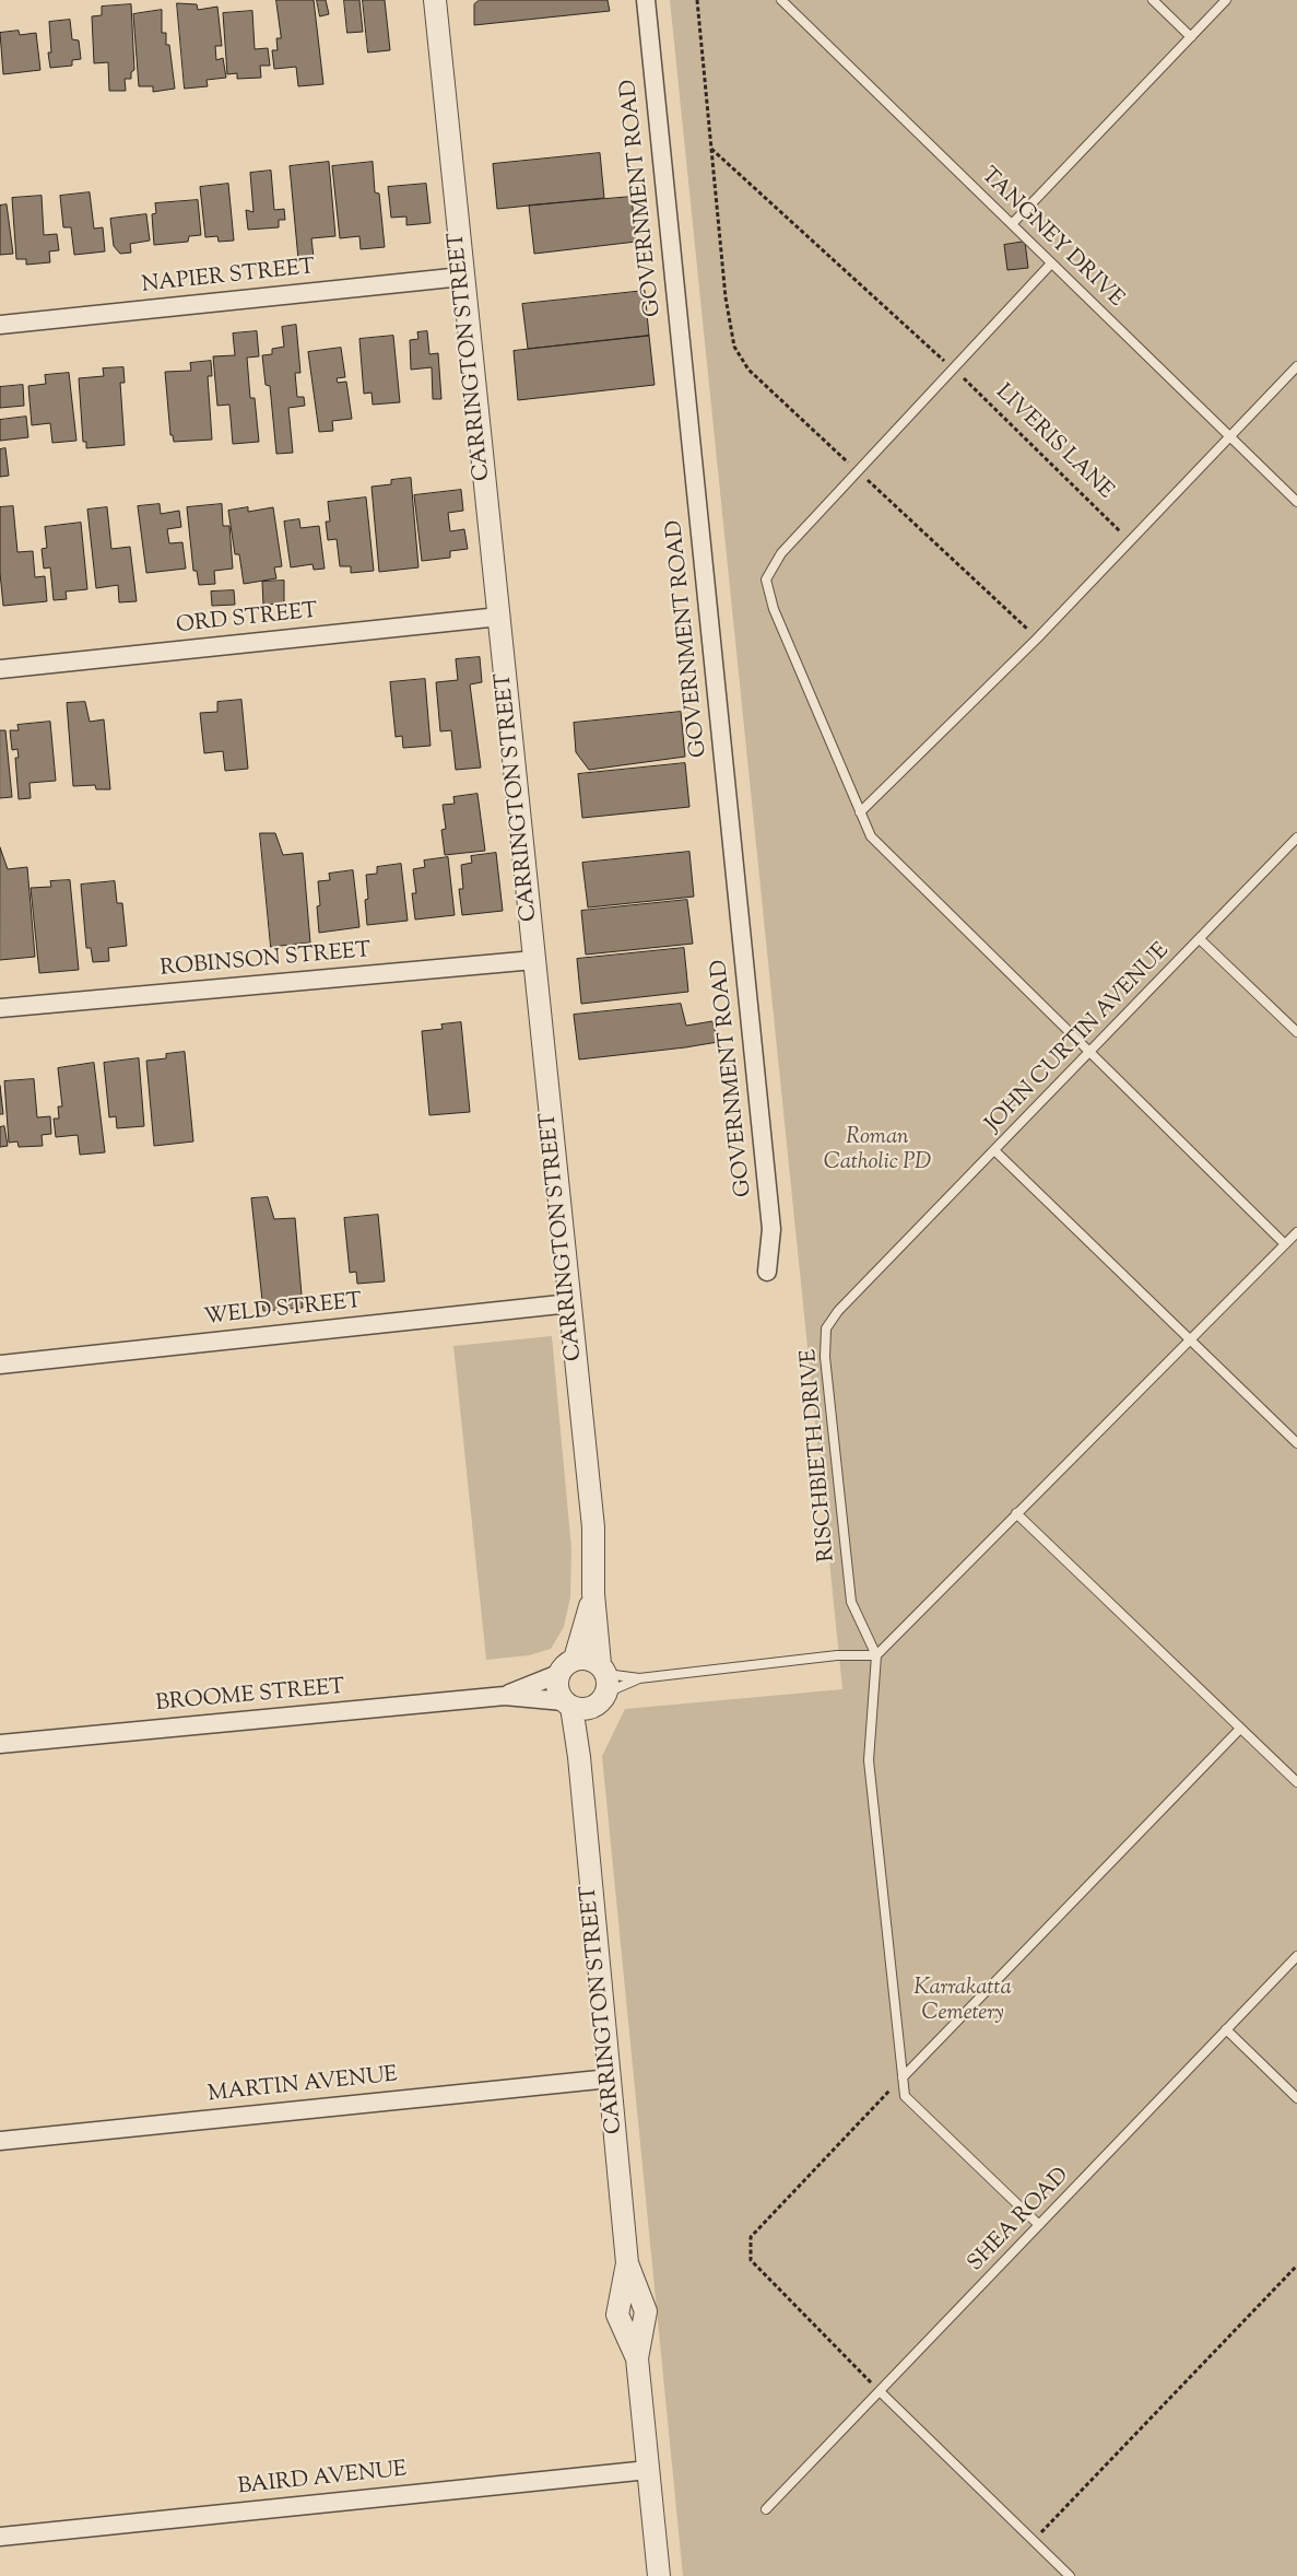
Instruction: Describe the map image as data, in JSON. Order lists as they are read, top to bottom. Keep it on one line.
{"streets":{"street":["GOVERNMENT ROAD","NAPIER STREET","CARRINGTON STREET","ORD STREET","ROBINSON STREET","WELD STREET","BROOME STREET","MARTIN AVENUE","BAIRD AVENUE"],"lane":["TANGNEY DRIVE","JOHN CURTIN AVENUE","RISCHBIETH DRIVE","SHEA ROAD"],"path":["LIVERIS LANE"]},"crossings":[["NAPIER STREET","CARRINGTON STREET"],["CARRINGTON STREET","ORD STREET"],["CARRINGTON STREET","ROBINSON STREET"],["CARRINGTON STREET","WELD STREET"],["CARRINGTON STREET","BROOME STREET"],["CARRINGTON STREET","MARTIN AVENUE"],["CARRINGTON STREET","BAIRD AVENUE"],["JOHN CURTIN AVENUE","RISCHBIETH DRIVE"]],"parks":["Roman Catholic PD","Karrakatta Cemetery"]}
